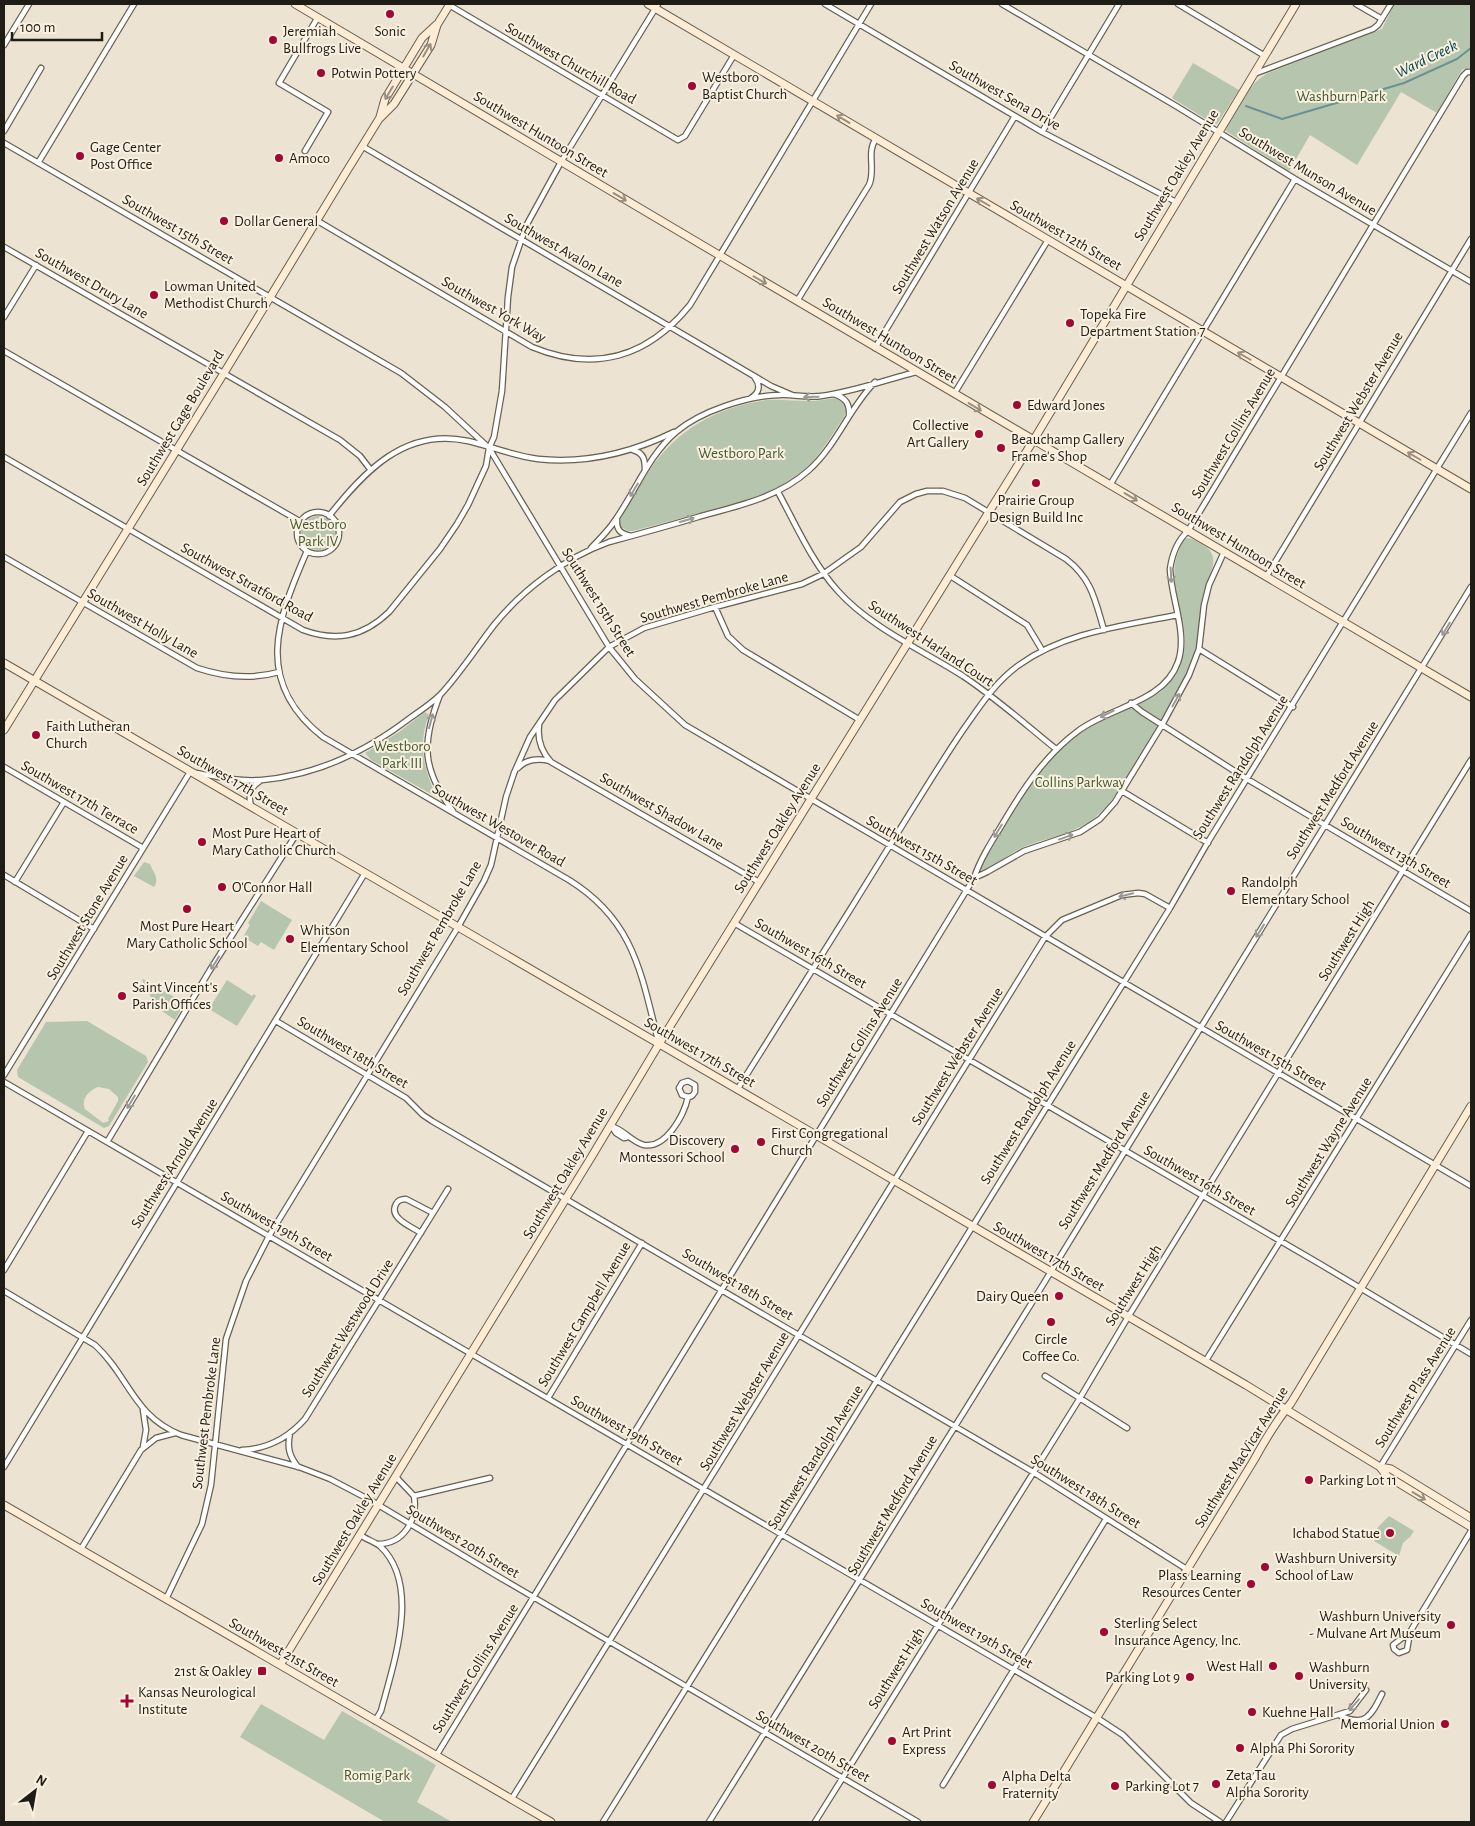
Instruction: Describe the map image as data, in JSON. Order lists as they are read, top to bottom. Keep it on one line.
{"streets":{"main road":["Southwest Huntoon Street","Southwest Oakley Avenue","Southwest 12th Street","Southwest Gage Boulevard","Southwest 17th Street","Southwest MacVicar Avenue","Southwest 21st Street"],"street":["Southwest Churchill Road","Southwest Sena Drive","Southwest Munson Avenue","Southwest Watson Avenue","Southwest 15th Street","Southwest Avalon Lane","Southwest Drury Lane","Southwest York Way","Southwest Webster Avenue","Southwest Collins Avenue","Southwest Stratford Road","Southwest Pembroke Lane","Southwest Holly Lane","Southwest Harland Court","Southwest Randolph Avenue","Southwest Medford Avenue","Southwest 17th Terrace","Southwest Shadow Lane","Southwest Westover Road","Southwest 13th Street","Southwest Stone Avenue","Southwest High","Southwest 16th Street","Southwest 18th Street","Southwest Wayne Avenue","Southwest Arnold Avenue","Southwest 19th Street","Southwest Campbell Avenue","Southwest Westwood Drive","Southwest Plass Avenue","Southwest 20th Street"]},"crossings":[["Southwest Churchill Road","Southwest 12th Street"],["Southwest Churchill Road","Southwest Gage Boulevard"],["Southwest Churchill Road","Southwest Stratford Road"],["Southwest Sena Drive","Southwest Oakley Avenue"],["Southwest Sena Drive","Southwest Watson Avenue"],["Southwest Sena Drive","Southwest York Way"],["Southwest Huntoon Street","Southwest Oakley Avenue"],["Southwest Huntoon Street","Southwest Watson Avenue"],["Southwest Huntoon Street","Southwest York Way"],["Southwest Huntoon Street","Southwest Webster Avenue"],["Southwest Huntoon Street","Southwest Gage Boulevard"],["Southwest Huntoon Street","Southwest Collins Avenue"],["Southwest Huntoon Street","Southwest Stratford Road"],["Southwest Huntoon Street","Southwest Randolph Avenue"],["Southwest Huntoon Street","Southwest Medford Avenue"],["Southwest Munson Avenue","Southwest Oakley Avenue"],["Southwest Munson Avenue","Southwest Webster Avenue"],["Southwest Munson Avenue","Southwest Collins Avenue"],["Southwest Oakley Avenue","Southwest 15th Street"],["Southwest Oakley Avenue","Southwest 12th Street"],["Southwest Oakley Avenue","Southwest Pembroke Lane"],["Southwest Oakley Avenue","Southwest Harland Court"],["Southwest Oakley Avenue","Southwest 17th Street"],["Southwest Oakley Avenue","Southwest Shadow Lane"],["Southwest Oakley Avenue","Southwest Westover Road"],["Southwest Oakley Avenue","Southwest 16th Street"],["Southwest Oakley Avenue","Southwest 18th Street"],["Southwest Oakley Avenue","Southwest 19th Street"],["Southwest Oakley Avenue","Southwest 20th Street"],["Southwest Oakley Avenue","Southwest 21st Street"],["Southwest Watson Avenue","Southwest 12th Street"],["Southwest 15th Street","Southwest Webster Avenue"],["Southwest 15th Street","Southwest Gage Boulevard"],["Southwest 15th Street","Southwest Collins Avenue"],["Southwest 15th Street","Southwest Stratford Road"],["Southwest 15th Street","Southwest Pembroke Lane"],["Southwest 15th Street","Southwest Randolph Avenue"],["Southwest 15th Street","Southwest Medford Avenue"],["Southwest 15th Street","Southwest High"],["Southwest 15th Street","Southwest Wayne Avenue"],["Southwest 15th Street","Southwest MacVicar Avenue"],["Southwest 12th Street","Southwest York Way"],["Southwest 12th Street","Southwest Webster Avenue"],["Southwest 12th Street","Southwest Collins Avenue"],["Southwest 12th Street","Southwest Stratford Road"],["Southwest 12th Street","Southwest Randolph Avenue"],["Southwest Avalon Lane","Southwest York Way"],["Southwest Avalon Lane","Southwest Gage Boulevard"],["Southwest Avalon Lane","Southwest Stratford Road"],["Southwest Drury Lane","Southwest Gage Boulevard"],["Southwest York Way","Southwest Gage Boulevard"],["Southwest York Way","Southwest Stratford Road"],["Southwest Webster Avenue","Southwest Randolph Avenue"],["Southwest Webster Avenue","Southwest 17th Street"],["Southwest Webster Avenue","Southwest 16th Street"],["Southwest Webster Avenue","Southwest 18th Street"],["Southwest Webster Avenue","Southwest 19th Street"],["Southwest Webster Avenue","Southwest 20th Street"],["Southwest Webster Avenue","Southwest 21st Street"],["Southwest Gage Boulevard","Southwest Stratford Road"],["Southwest Gage Boulevard","Southwest Holly Lane"],["Southwest Gage Boulevard","Southwest 17th Street"],["Southwest Collins Avenue","Southwest Harland Court"],["Southwest Collins Avenue","Southwest 17th Street"],["Southwest Collins Avenue","Southwest 13th Street"],["Southwest Collins Avenue","Southwest 16th Street"],["Southwest Collins Avenue","Southwest 18th Street"],["Southwest Collins Avenue","Southwest 19th Street"],["Southwest Collins Avenue","Southwest 20th Street"],["Southwest Collins Avenue","Southwest 21st Street"],["Southwest Stratford Road","Southwest Westover Road"],["Southwest Pembroke Lane","Southwest Harland Court"],["Southwest Pembroke Lane","Southwest 17th Street"],["Southwest Pembroke Lane","Southwest Shadow Lane"],["Southwest Pembroke Lane","Southwest Westover Road"],["Southwest Pembroke Lane","Southwest 18th Street"],["Southwest Pembroke Lane","Southwest 19th Street"],["Southwest Pembroke Lane","Southwest 20th Street"],["Southwest Pembroke Lane","Southwest 21st Street"],["Southwest Holly Lane","Southwest Westover Road"],["Southwest Randolph Avenue","Southwest 17th Street"],["Southwest Randolph Avenue","Southwest 13th Street"],["Southwest Randolph Avenue","Southwest 16th Street"],["Southwest Randolph Avenue","Southwest 18th Street"],["Southwest Randolph Avenue","Southwest 19th Street"],["Southwest Randolph Avenue","Southwest 20th Street"],["Southwest 17th Street","Southwest Medford Avenue"],["Southwest 17th Street","Southwest Westover Road"],["Southwest 17th Street","Southwest Stone Avenue"],["Southwest 17th Street","Southwest High"],["Southwest 17th Street","Southwest Wayne Avenue"],["Southwest 17th Street","Southwest Arnold Avenue"],["Southwest 17th Street","Southwest Plass Avenue"],["Southwest 17th Street","Southwest MacVicar Avenue"],["Southwest Medford Avenue","Southwest 13th Street"],["Southwest Medford Avenue","Southwest 16th Street"],["Southwest Medford Avenue","Southwest 18th Street"],["Southwest Medford Avenue","Southwest 19th Street"],["Southwest Medford Avenue","Southwest 20th Street"],["Southwest 17th Terrace","Southwest Stone Avenue"],["Southwest 13th Street","Southwest High"],["Southwest High","Southwest 16th Street"],["Southwest High","Southwest 18th Street"],["Southwest High","Southwest 19th Street"],["Southwest High","Southwest 20th Street"],["Southwest 16th Street","Southwest Wayne Avenue"],["Southwest 16th Street","Southwest Plass Avenue"],["Southwest 16th Street","Southwest MacVicar Avenue"],["Southwest 18th Street","Southwest Arnold Avenue"],["Southwest 18th Street","Southwest Campbell Avenue"],["Southwest 18th Street","Southwest MacVicar Avenue"],["Southwest Arnold Avenue","Southwest 19th Street"],["Southwest Arnold Avenue","Southwest 20th Street"],["Southwest 19th Street","Southwest Campbell Avenue"],["Southwest 19th Street","Southwest Westwood Drive"],["Southwest 19th Street","Southwest MacVicar Avenue"],["Southwest Westwood Drive","Southwest 20th Street"]],"one_way":["Southwest 12th Street"],"water":["Ward Creek"],"parks":["Washburn Park","Westboro Park","Westboro Park IV","Westboro Park III","Collins Parkway","Romig Park"],"places":{"other":["Sonic","Jeremiah Bullfrogs Live","Potwin Pottery","Westboro Baptist Church","Gage Center Post Office","Amoco","Dollar General","Lowman United Methodist Church","Topeka Fire Department Station 7","Edward Jones","Collective Art Gallery","Beauchamp Gallery Frame's Shop","Prairie Group Design Build Inc","Faith Lutheran Church","Most Pure Heart of Mary Catholic Church","O'Connor Hall","Randolph Elementary School","Most Pure Heart Mary Catholic School","Whitson Elementary School","Saint Vincent's Parish Offices","First Congregational Church","Discovery Montessori School","Dairy Queen","Circle Coffee Co.","Parking Lot 11","Ichabod Statue","Washburn University School of Law","Plass Learning Resources Center","Washburn University - Mulvane Art Museum","Sterling Select Insurance Agency, Inc.","West Hall","Washburn University","Parking Lot 9","Kuehne Hall","Memorial Union","Art Print Express","Alpha Phi Sorority","Zeta Tau Alpha Sorority","Alpha Delta Fraternity","Parking Lot 7"],"transit":["21st & Oakley"],"health":["Kansas Neurological Institute"]},"scale_bar":"100 m","north":"top right"}
